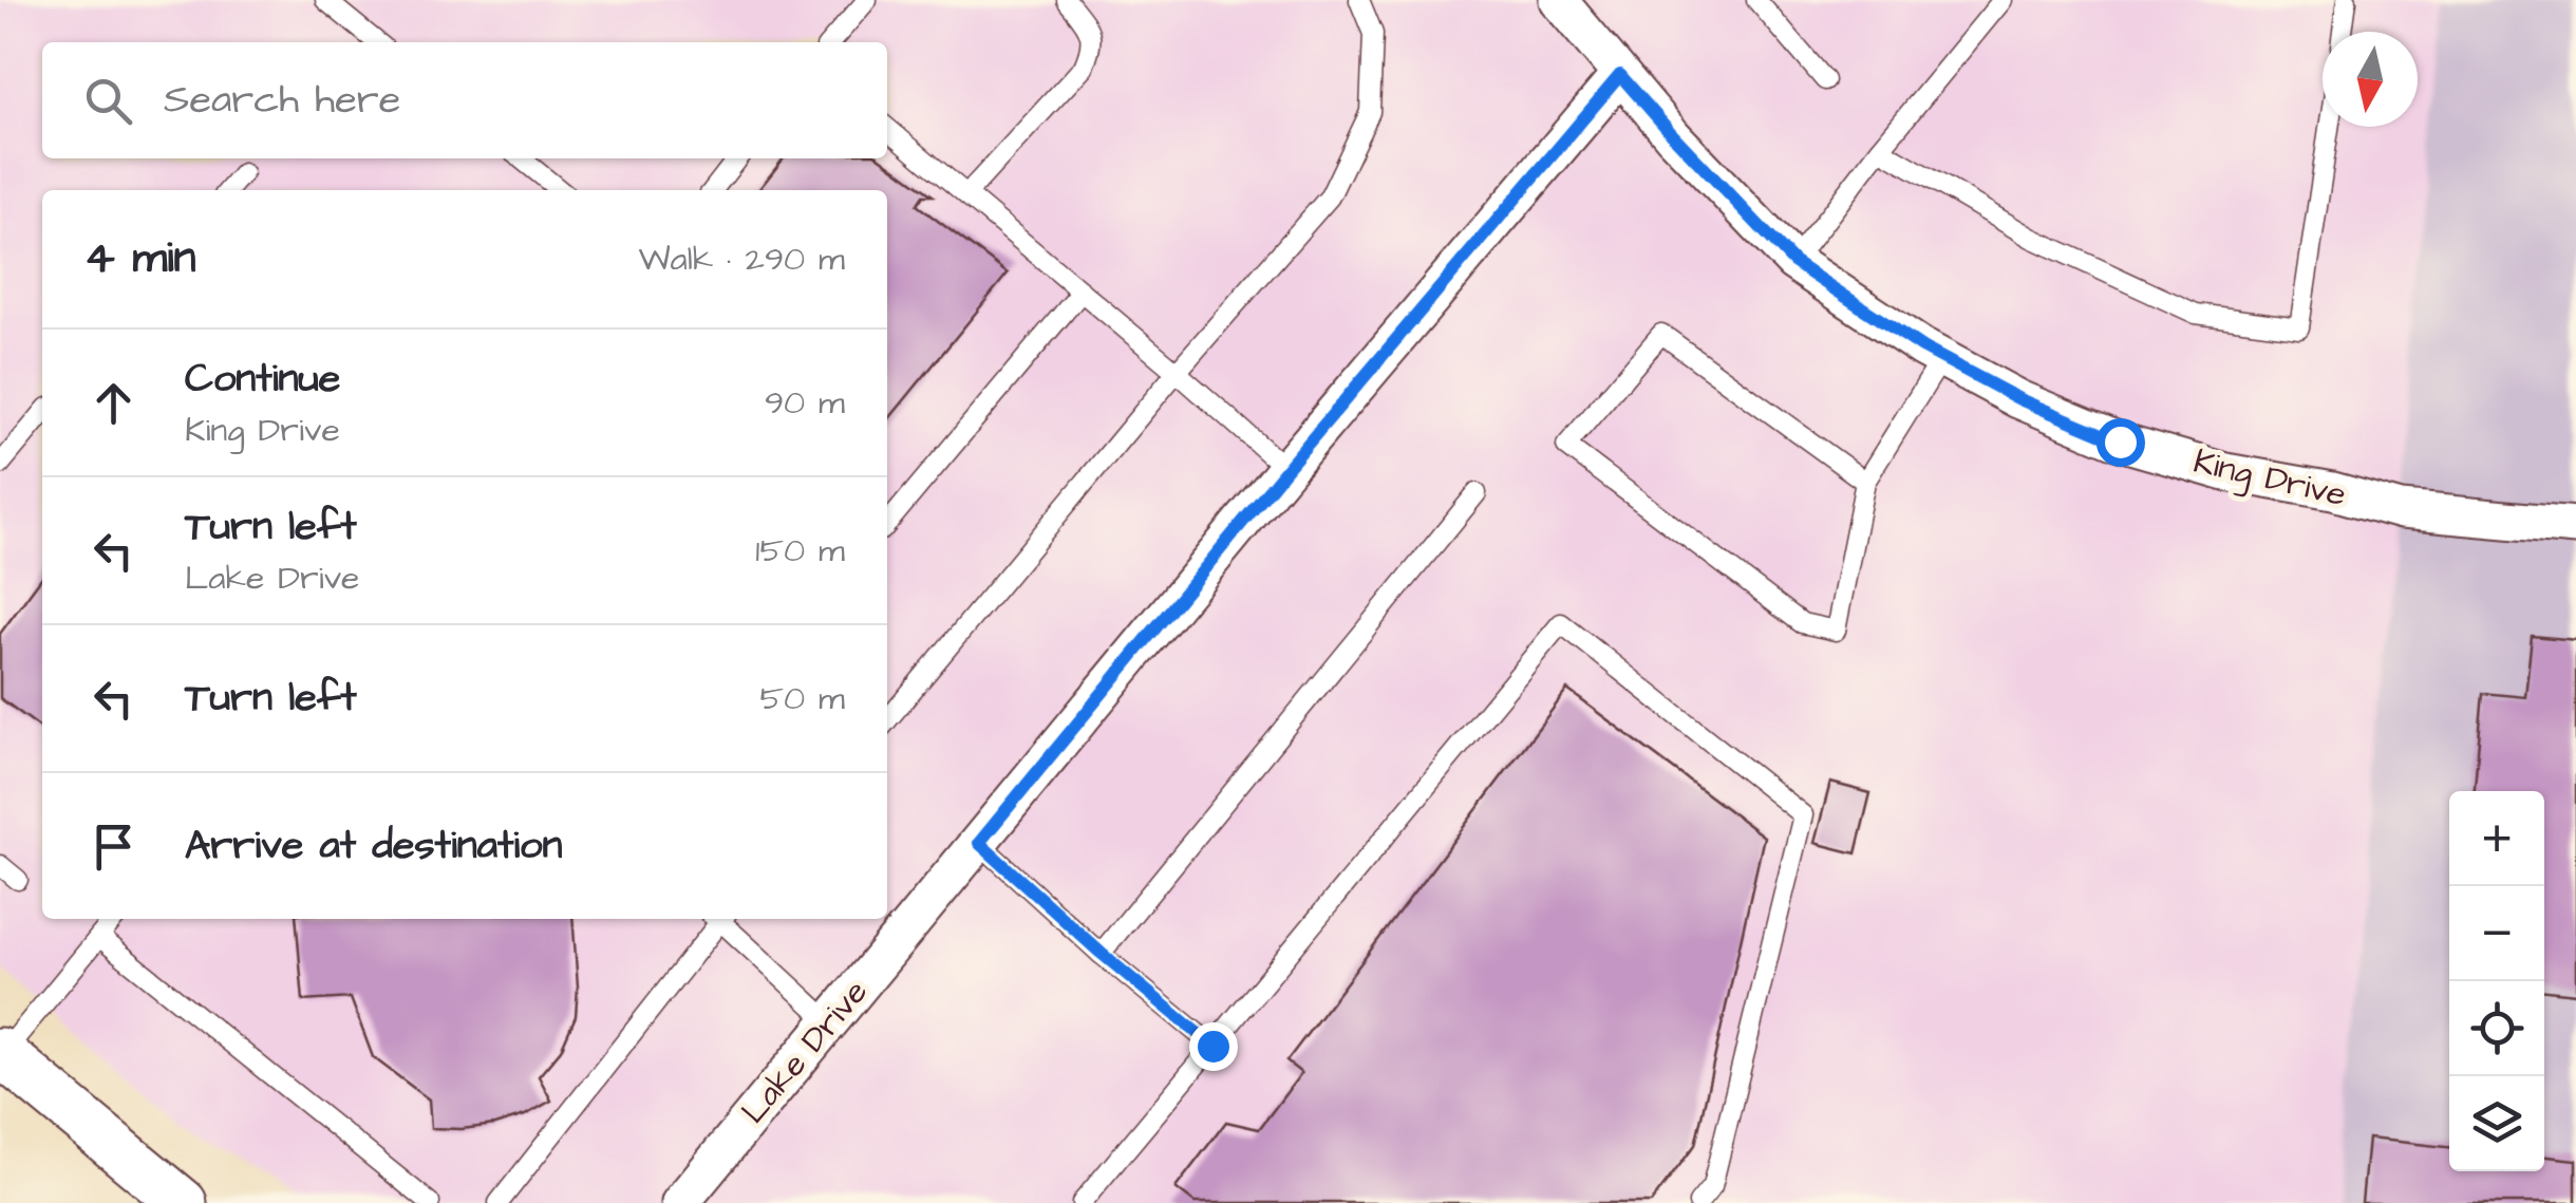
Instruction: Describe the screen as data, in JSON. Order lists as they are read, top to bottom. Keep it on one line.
{"streets":{"street":["King Drive","Lake Drive"]},"crossings":[["King Drive","Lake Drive"]],"north":"bottom","page":{"search":"Search here","heading":["4 min","Walk · 290 m"],"list":[["Continue","King Drive","90 m"],["Turn left","Lake Drive","150 m"],["Turn left","50 m"],"Arrive at destination"],"map_buttons":["+","−"]}}
